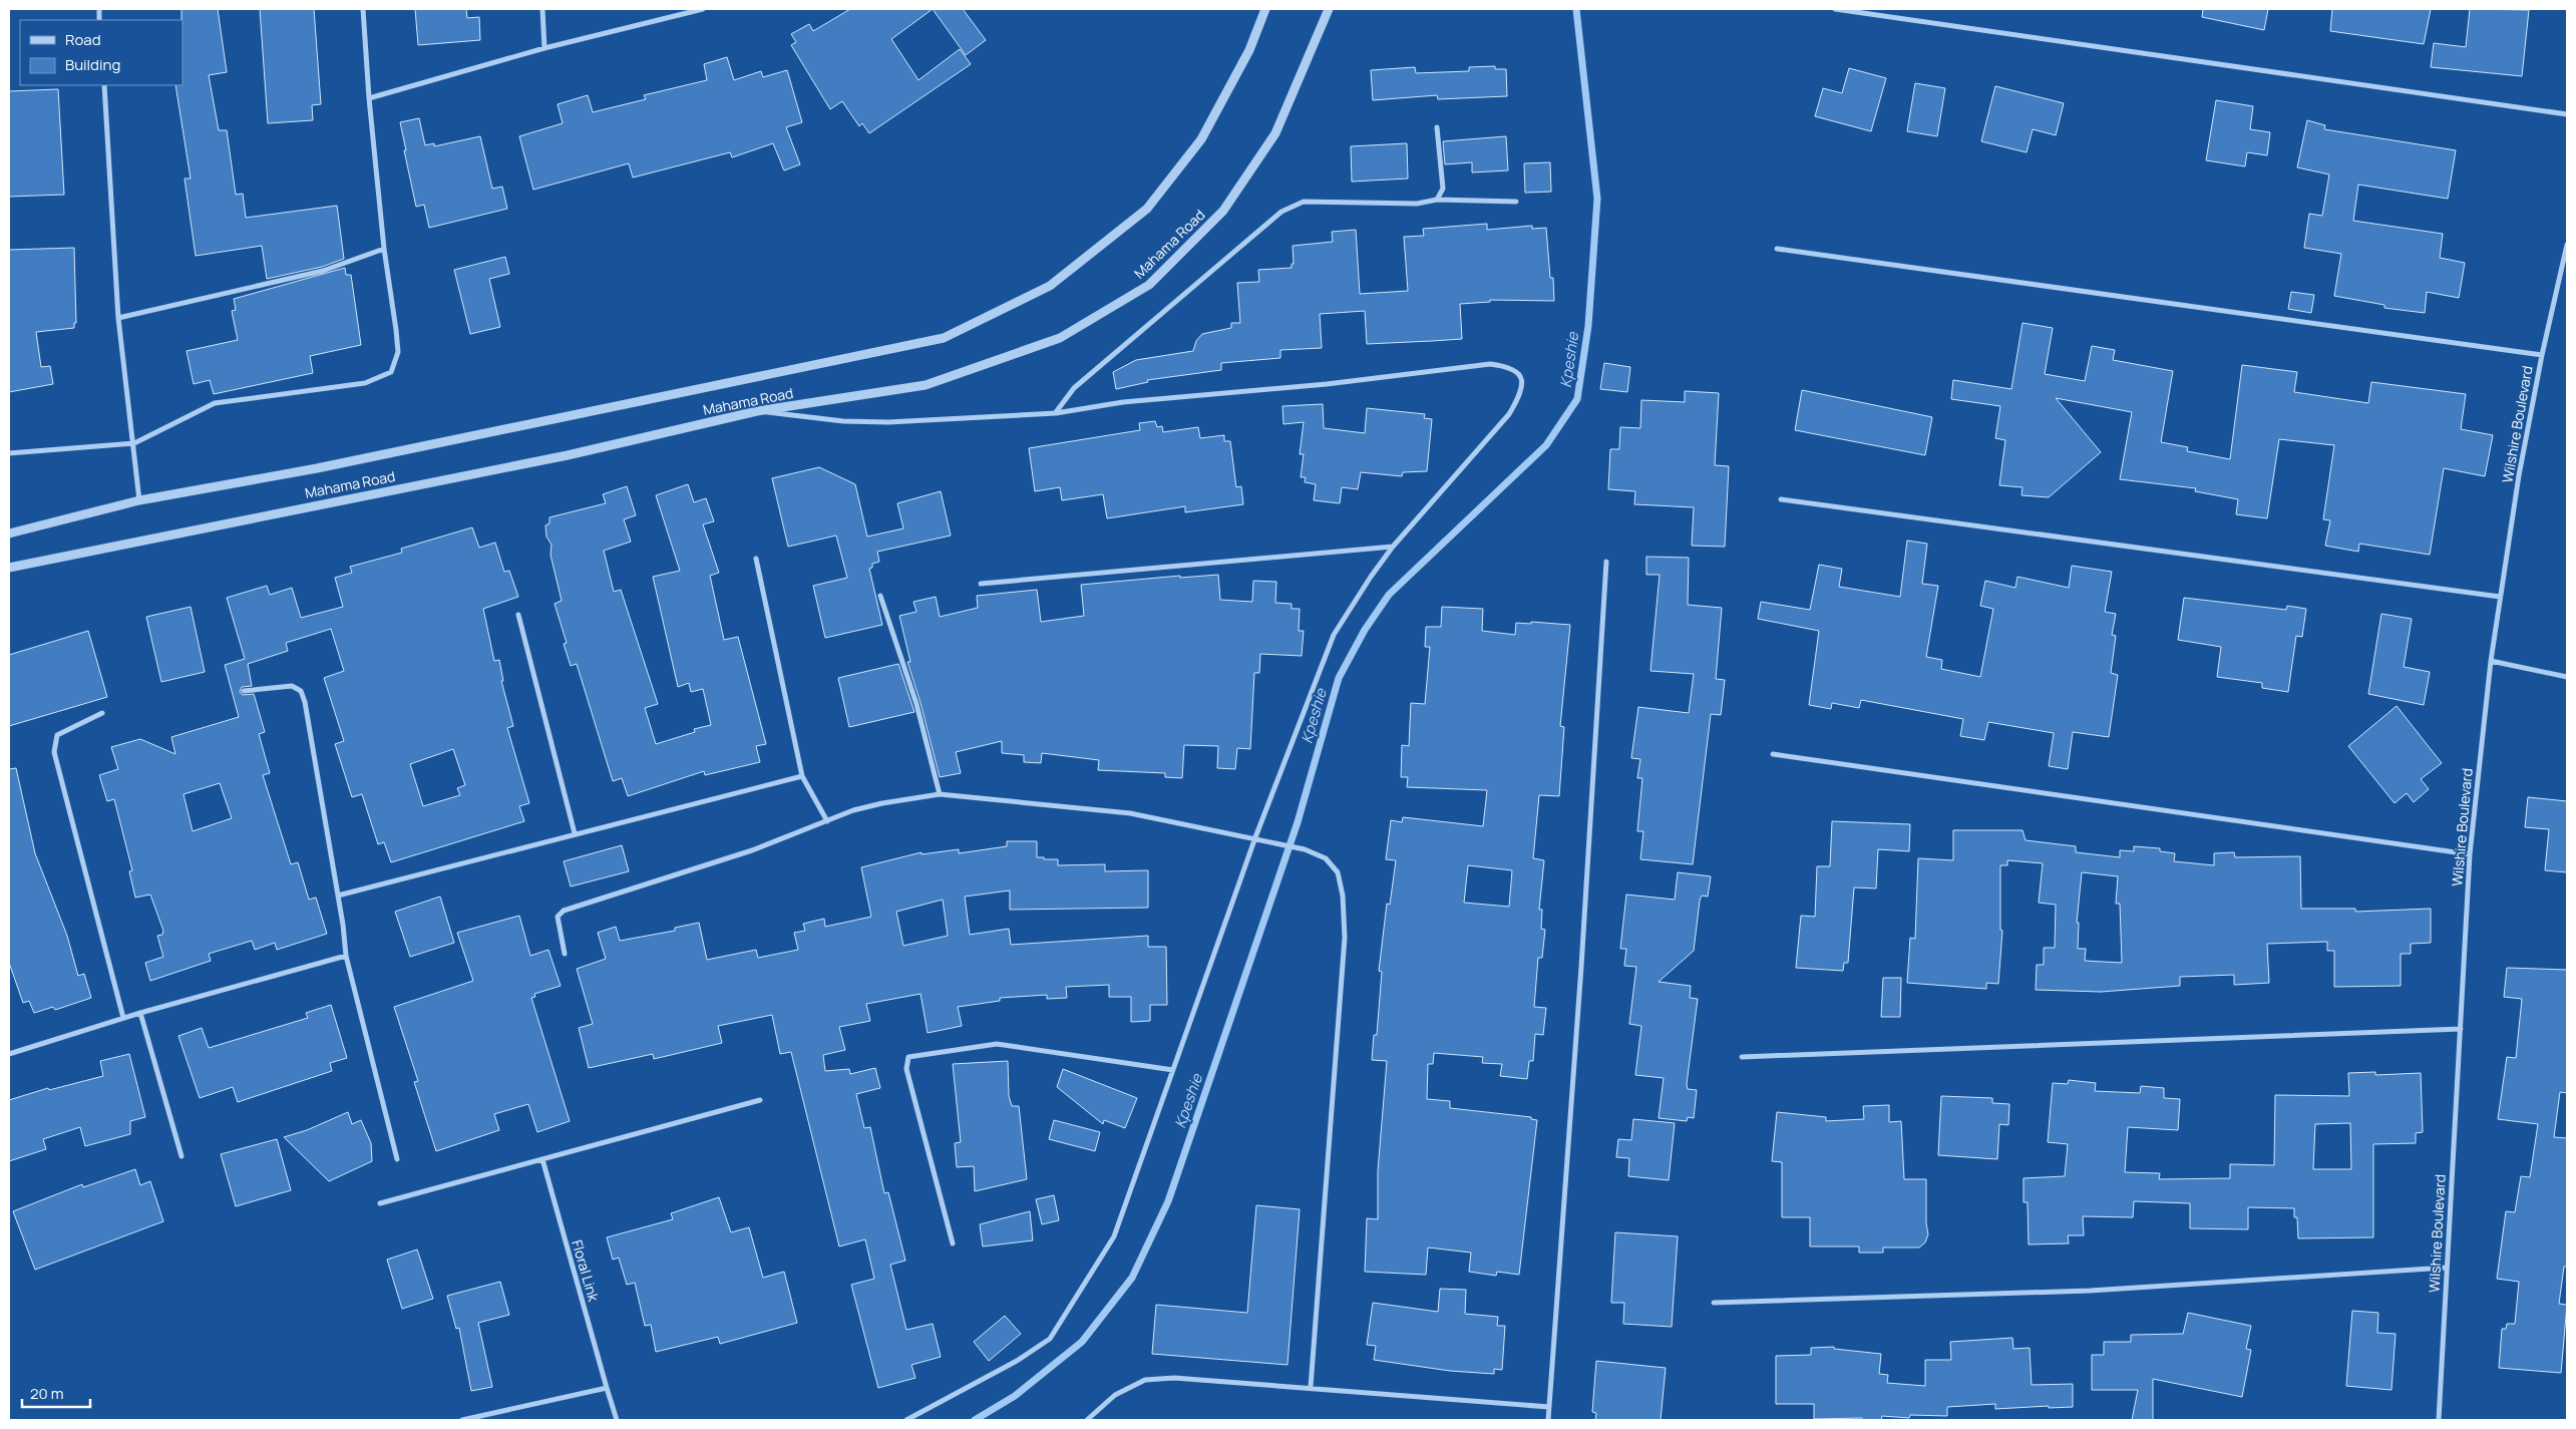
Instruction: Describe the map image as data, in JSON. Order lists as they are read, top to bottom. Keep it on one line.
{"streets":{"street":["Mahama Road","Wilshire Boulevard","Floral Link"]},"water":["Kpeshie"],"legend":["Road","Building"],"scale_bar":"20 m"}
